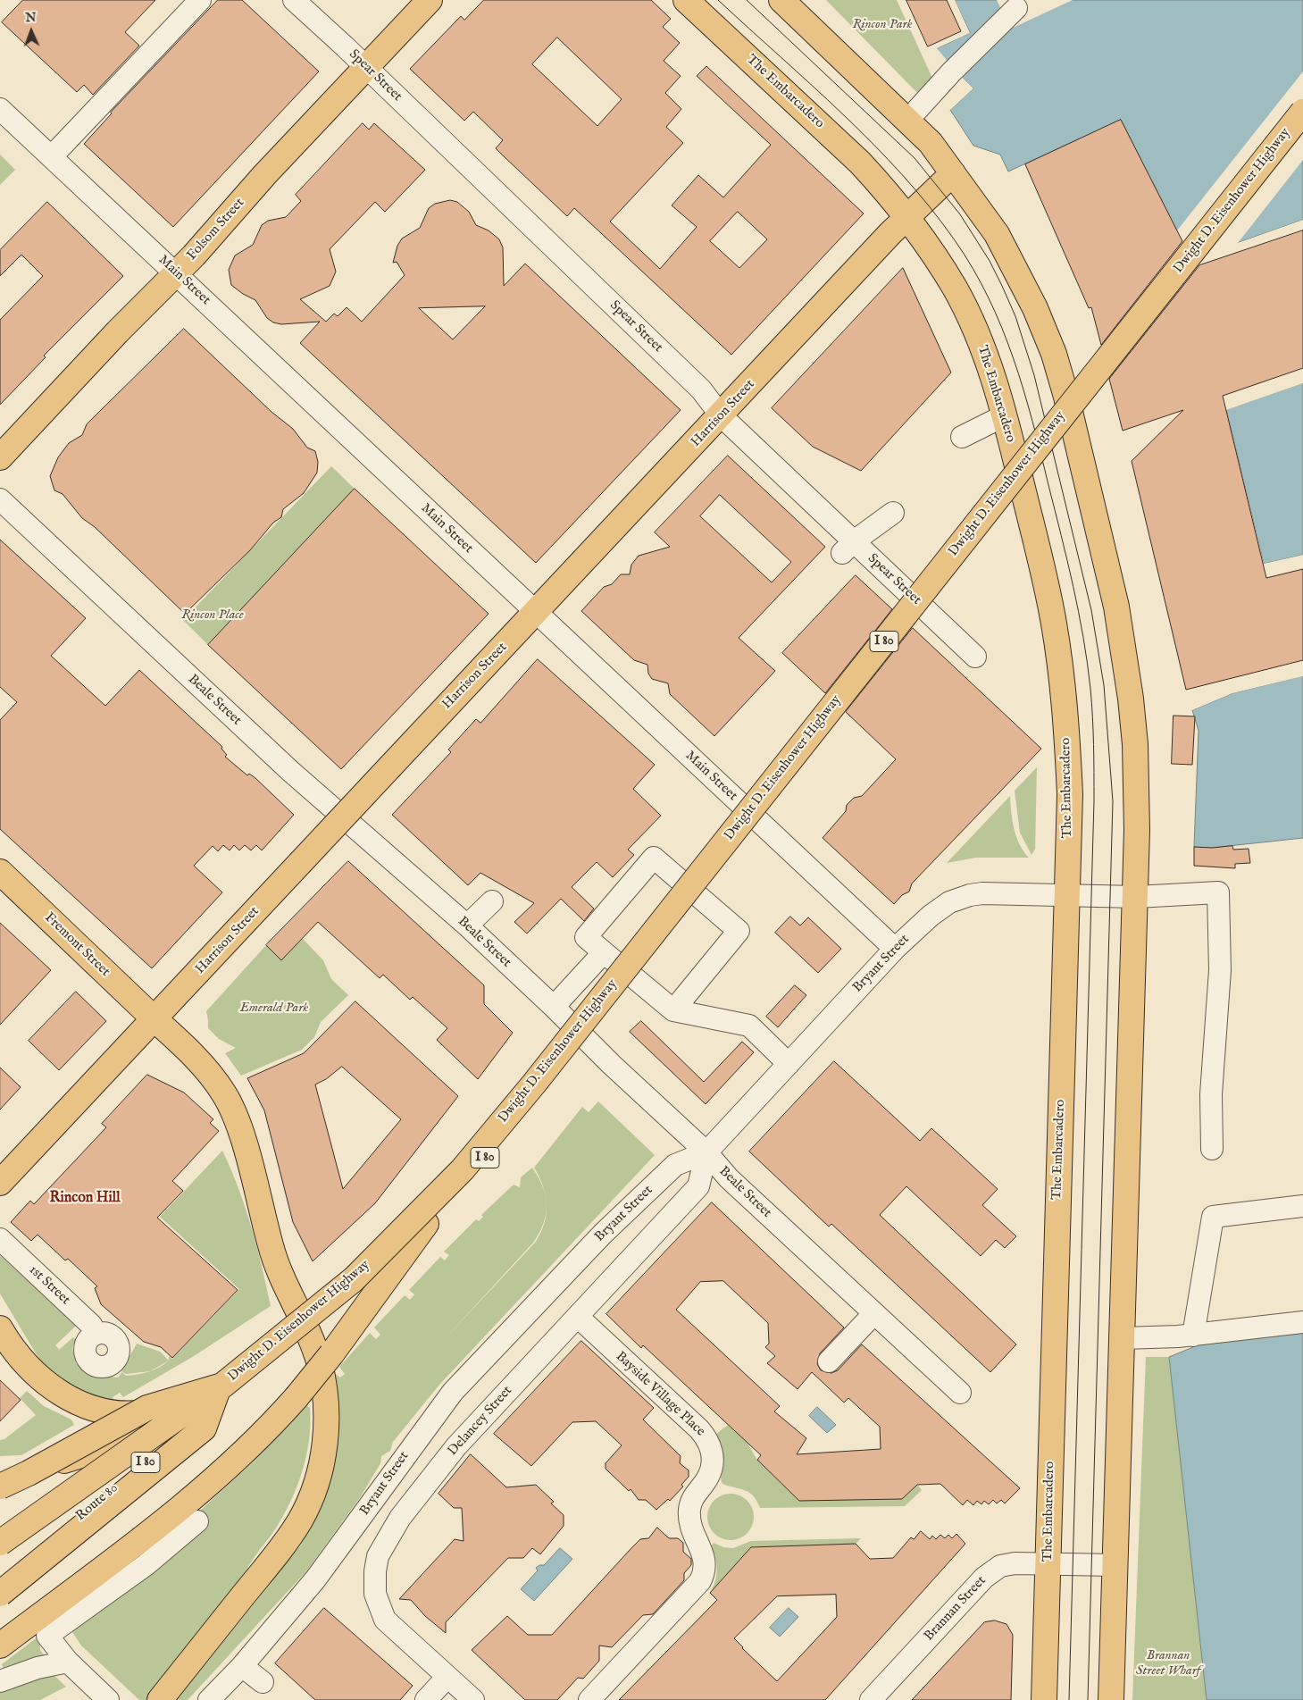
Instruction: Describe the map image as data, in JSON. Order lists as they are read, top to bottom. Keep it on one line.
{"streets":{"main road":["The Embarcadero","Dwight D. Eisenhower Highway","Folsom Street","Harrison Street","I 80","Fremont Street","Route 80"],"street":["Spear Street","Main Street","Beale Street","Bryant Street","1st Street","Bayside Village Place","Delancey Street","Brannan Street"]},"crossings":[["Spear Street","Folsom Street"],["Spear Street","Harrison Street"],["The Embarcadero","Harrison Street"],["The Embarcadero","Bryant Street"],["The Embarcadero","Brannan Street"],["Dwight D. Eisenhower Highway","Route 80"],["Folsom Street","Main Street"],["Main Street","Harrison Street"],["Main Street","Bryant Street"],["Harrison Street","Fremont Street"],["Beale Street","Bryant Street"],["Beale Street","Delancey Street"],["Bryant Street","Delancey Street"],["Bayside Village Place","Delancey Street"]],"districts":["Rincon Hill"],"parks":["Rincon Park","Rincon Place","Emerald Park","Brannan Street Wharf"],"north":"top"}
